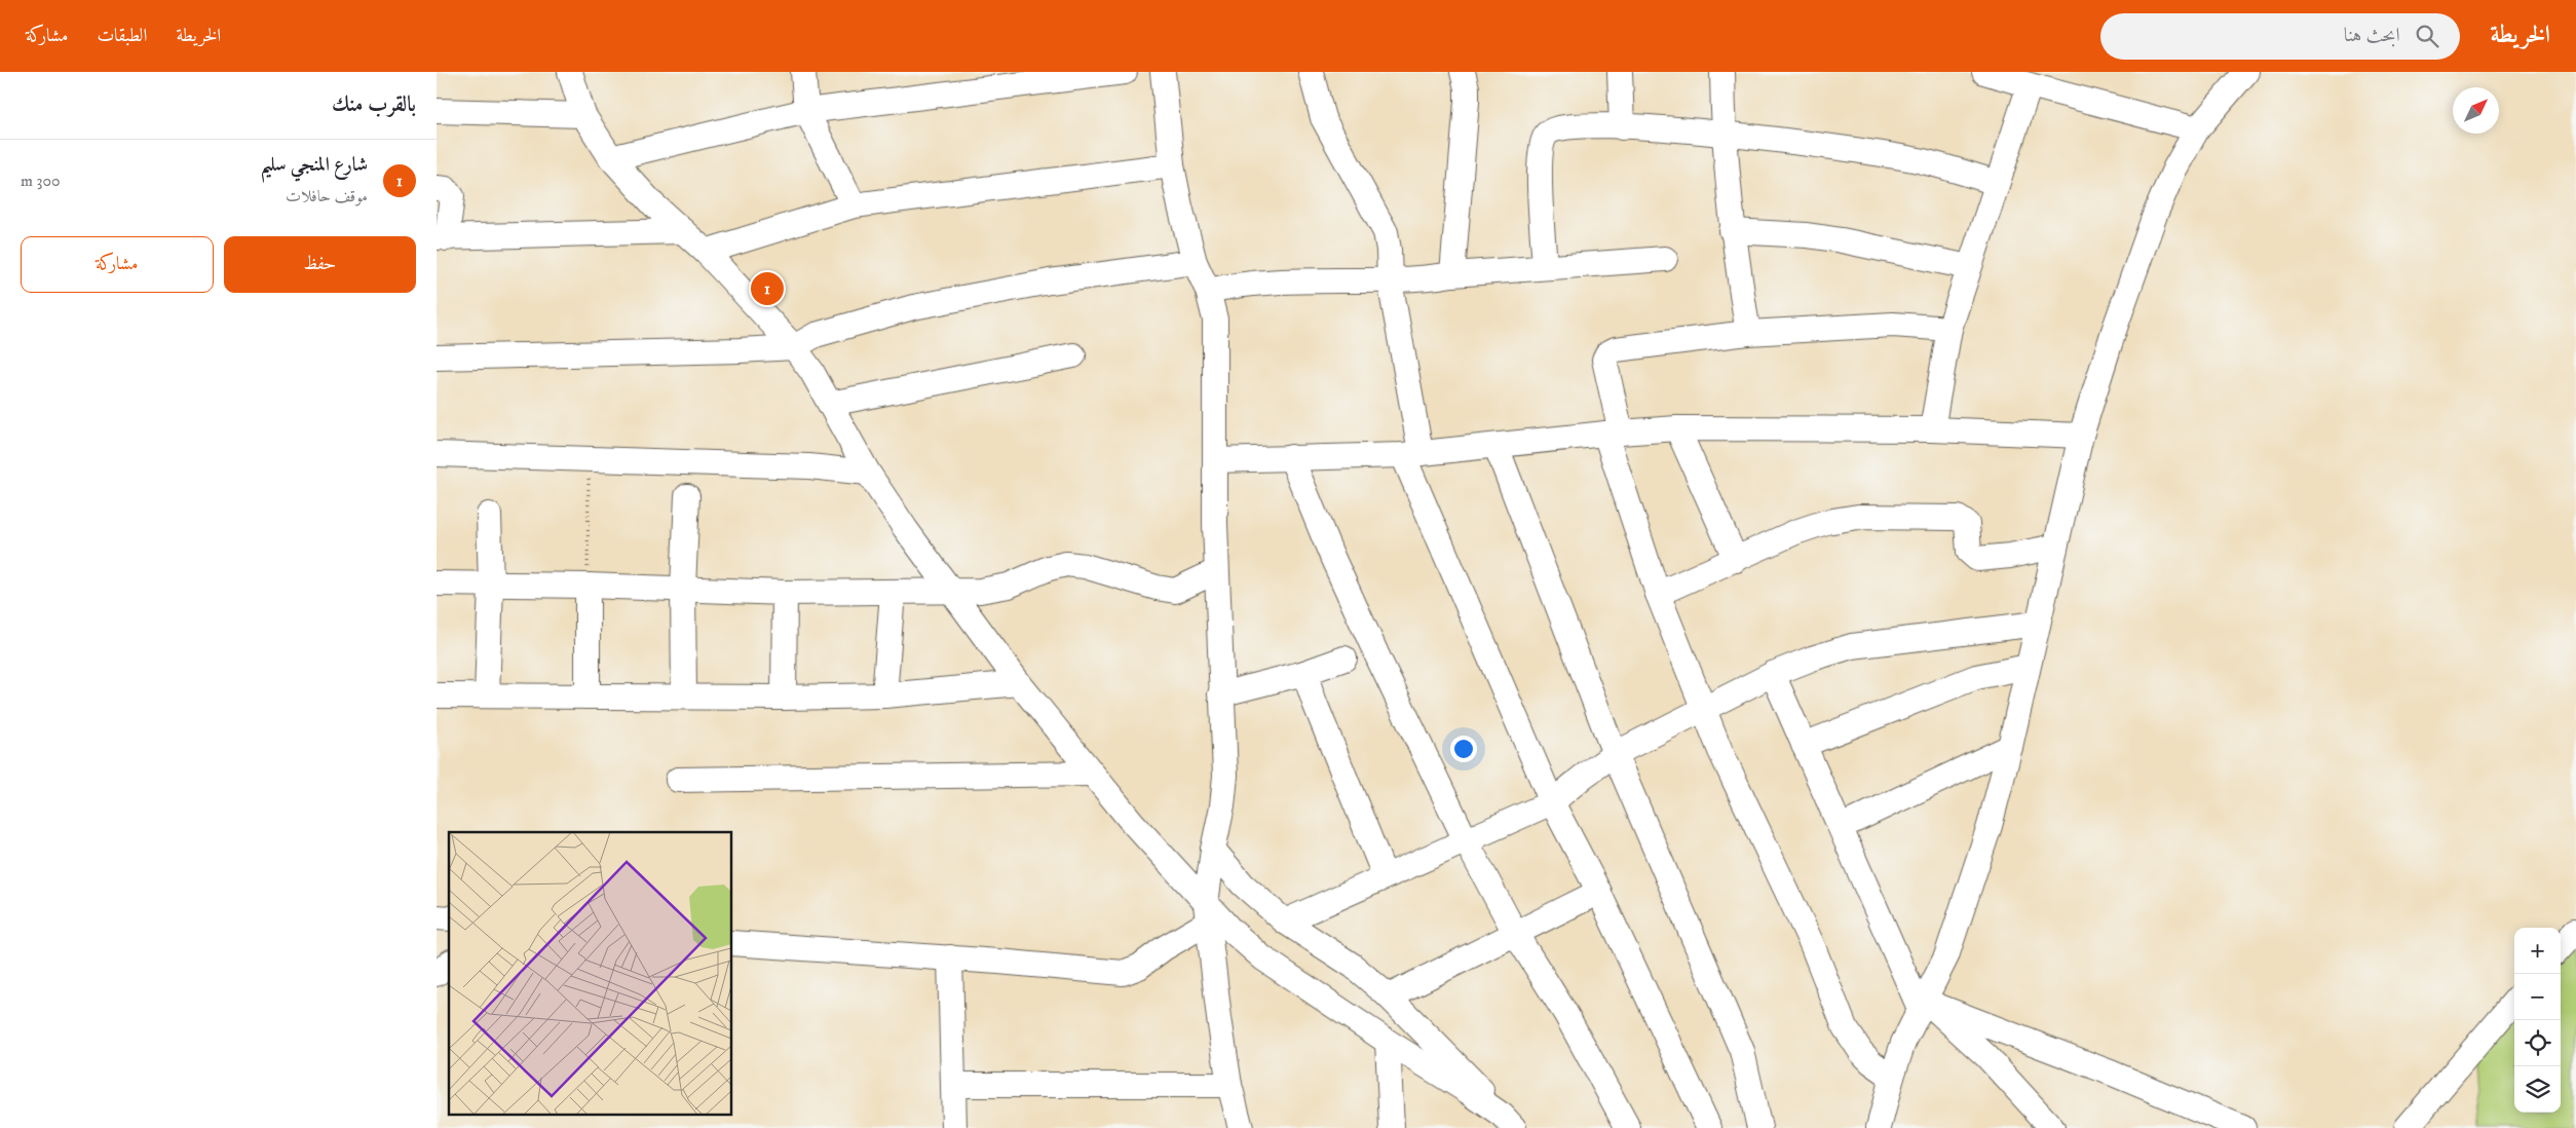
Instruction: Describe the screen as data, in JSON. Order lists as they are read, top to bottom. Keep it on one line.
{"north":"top right","page":{"header":"الخريطة","search":"ابحث هنا","nav":["الخريطة","الطبقات","مشاركة"],"heading":"بالقرب منك","list":[{"mark":"1","name":"شارع المنجي سليم","note":"موقف حافلات","value":"300 m"}],"buttons":["حفظ","مشاركة"],"pins":"1","map_buttons":["+","−"]}}
